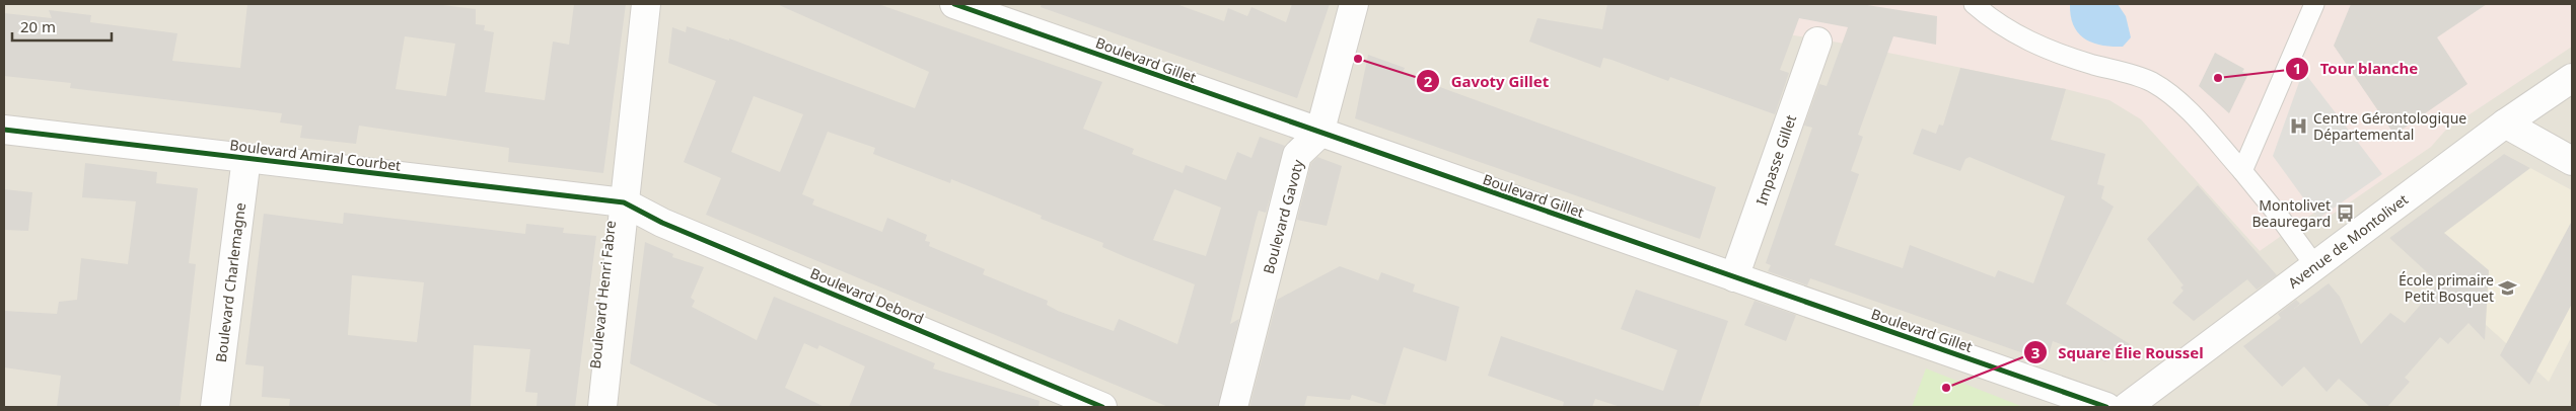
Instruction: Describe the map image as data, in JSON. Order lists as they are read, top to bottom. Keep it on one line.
{"streets":{"street":["Boulevard Gillet","Boulevard Amiral Courbet","Impasse Gillet","Boulevard Gavoty","Avenue de Montolivet","Boulevard Charlemagne","Boulevard Henri Fabre","Boulevard Debord"]},"crossings":[["Boulevard Gillet","Impasse Gillet"],["Boulevard Gillet","Boulevard Gavoty"],["Boulevard Amiral Courbet","Boulevard Charlemagne"],["Boulevard Amiral Courbet","Boulevard Henri Fabre"],["Boulevard Amiral Courbet","Boulevard Debord"],["Boulevard Henri Fabre","Boulevard Debord"]],"places":{"other":["Gavoty Gillet","Tour blanche","Square Élie Roussel"],"hospital":["Centre Gérontologique Départemental"],"bus stop":["Montolivet Beauregard"],"school or university":["École primaire Petit Bosquet"]},"scale_bar":"20 m"}
